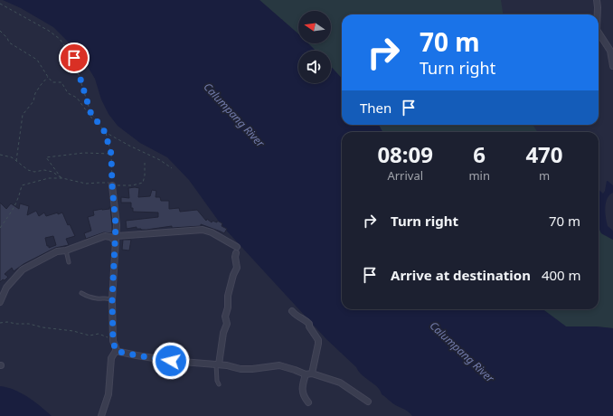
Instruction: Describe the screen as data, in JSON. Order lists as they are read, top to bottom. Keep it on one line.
{"water":["Calumpang River"],"north":"left","page":{"turn":["70 m","Turn right"],"then":"Then","eta":["08:09","Arrival","6","min","470","m"],"list":[{"name":"Turn right","value":"70 m"},{"name":"Arrive at destination","value":"400 m"}]}}
